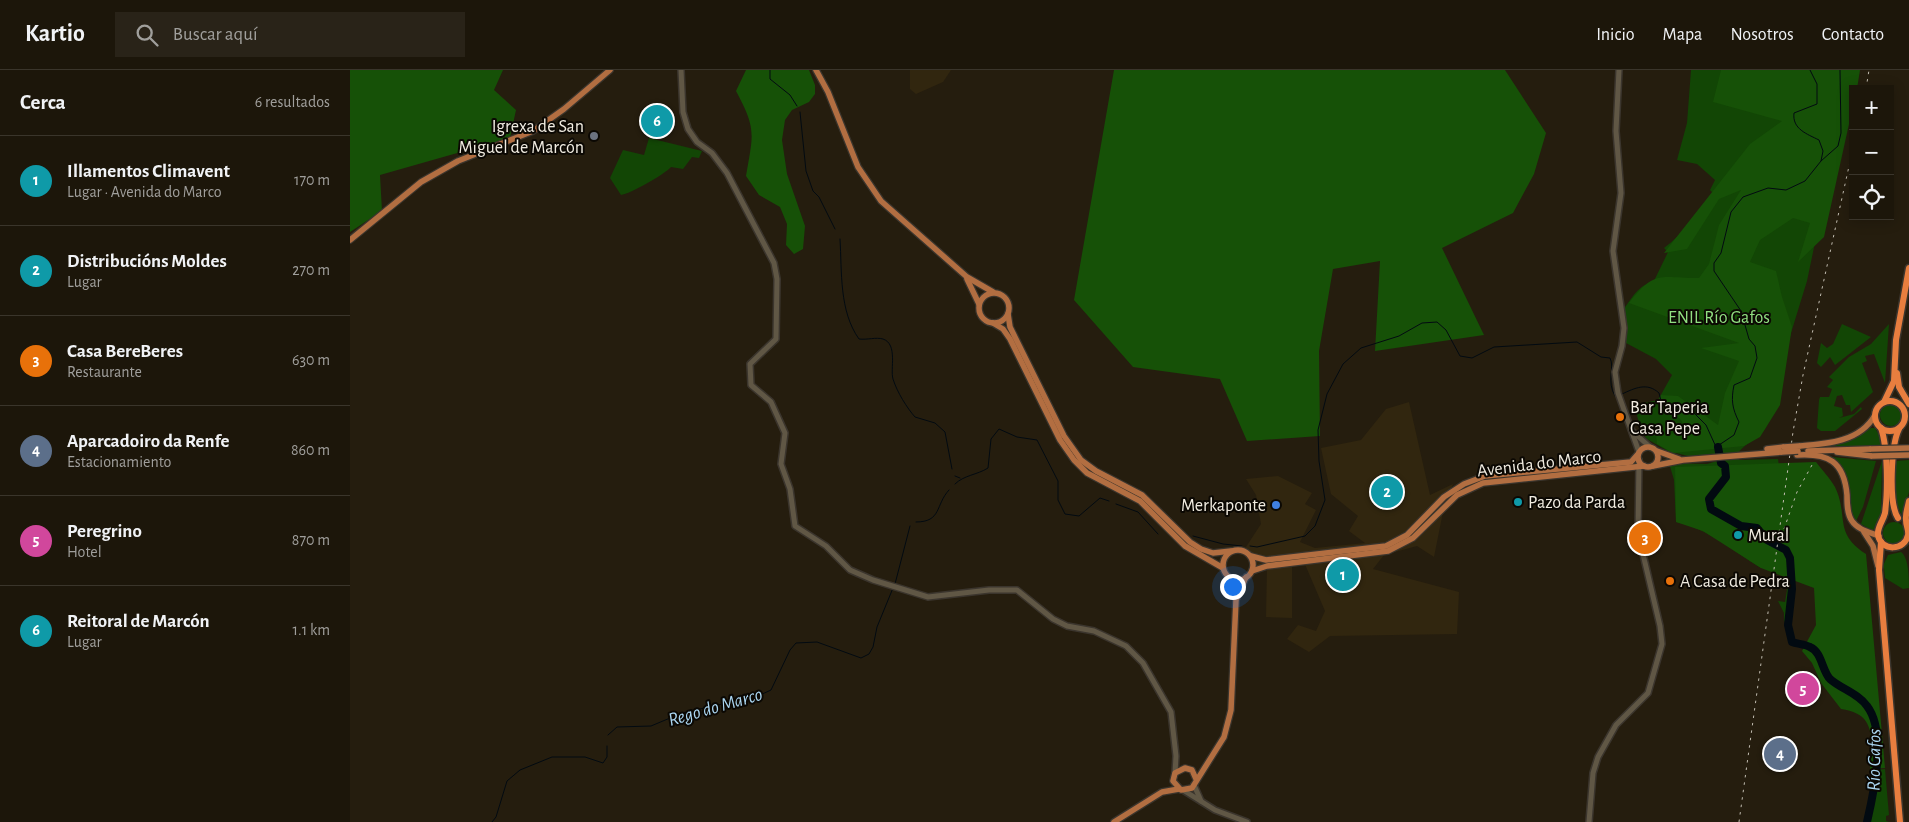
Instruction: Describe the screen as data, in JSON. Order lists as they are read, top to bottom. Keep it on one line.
{"streets":{"main road":["Avenida do Marco"]},"water":["Rego do Marco","Río Gafos"],"parks":["ENIL Río Gafos"],"places":["Igrexa de San Miguel de Marcón","Bar Taperia Casa Pepe","Pazo da Parda","Merkaponte","Mural","A Casa de Pedra"],"page":{"header":"Kartio","search":"Buscar aquí","nav":["Inicio","Mapa","Nosotros","Contacto"],"heading":["Cerca","6 resultados"],"map_buttons":["+","−"],"pins":["6","2","3","1","5","4"],"list":[{"mark":"1","name":"Illamentos Climavent","note":"Lugar · Avenida do Marco","value":"170 m"},{"mark":"2","name":"Distribucións Moldes","note":"Lugar","value":"270 m"},{"mark":"3","name":"Casa BereBeres","note":"Restaurante","value":"630 m"},{"mark":"4","name":"Aparcadoiro da Renfe","note":"Estacionamiento","value":"860 m"},{"mark":"5","name":"Peregrino","note":"Hotel","value":"870 m"},{"mark":"6","name":"Reitoral de Marcón","note":"Lugar","value":"1.1 km"}]}}
